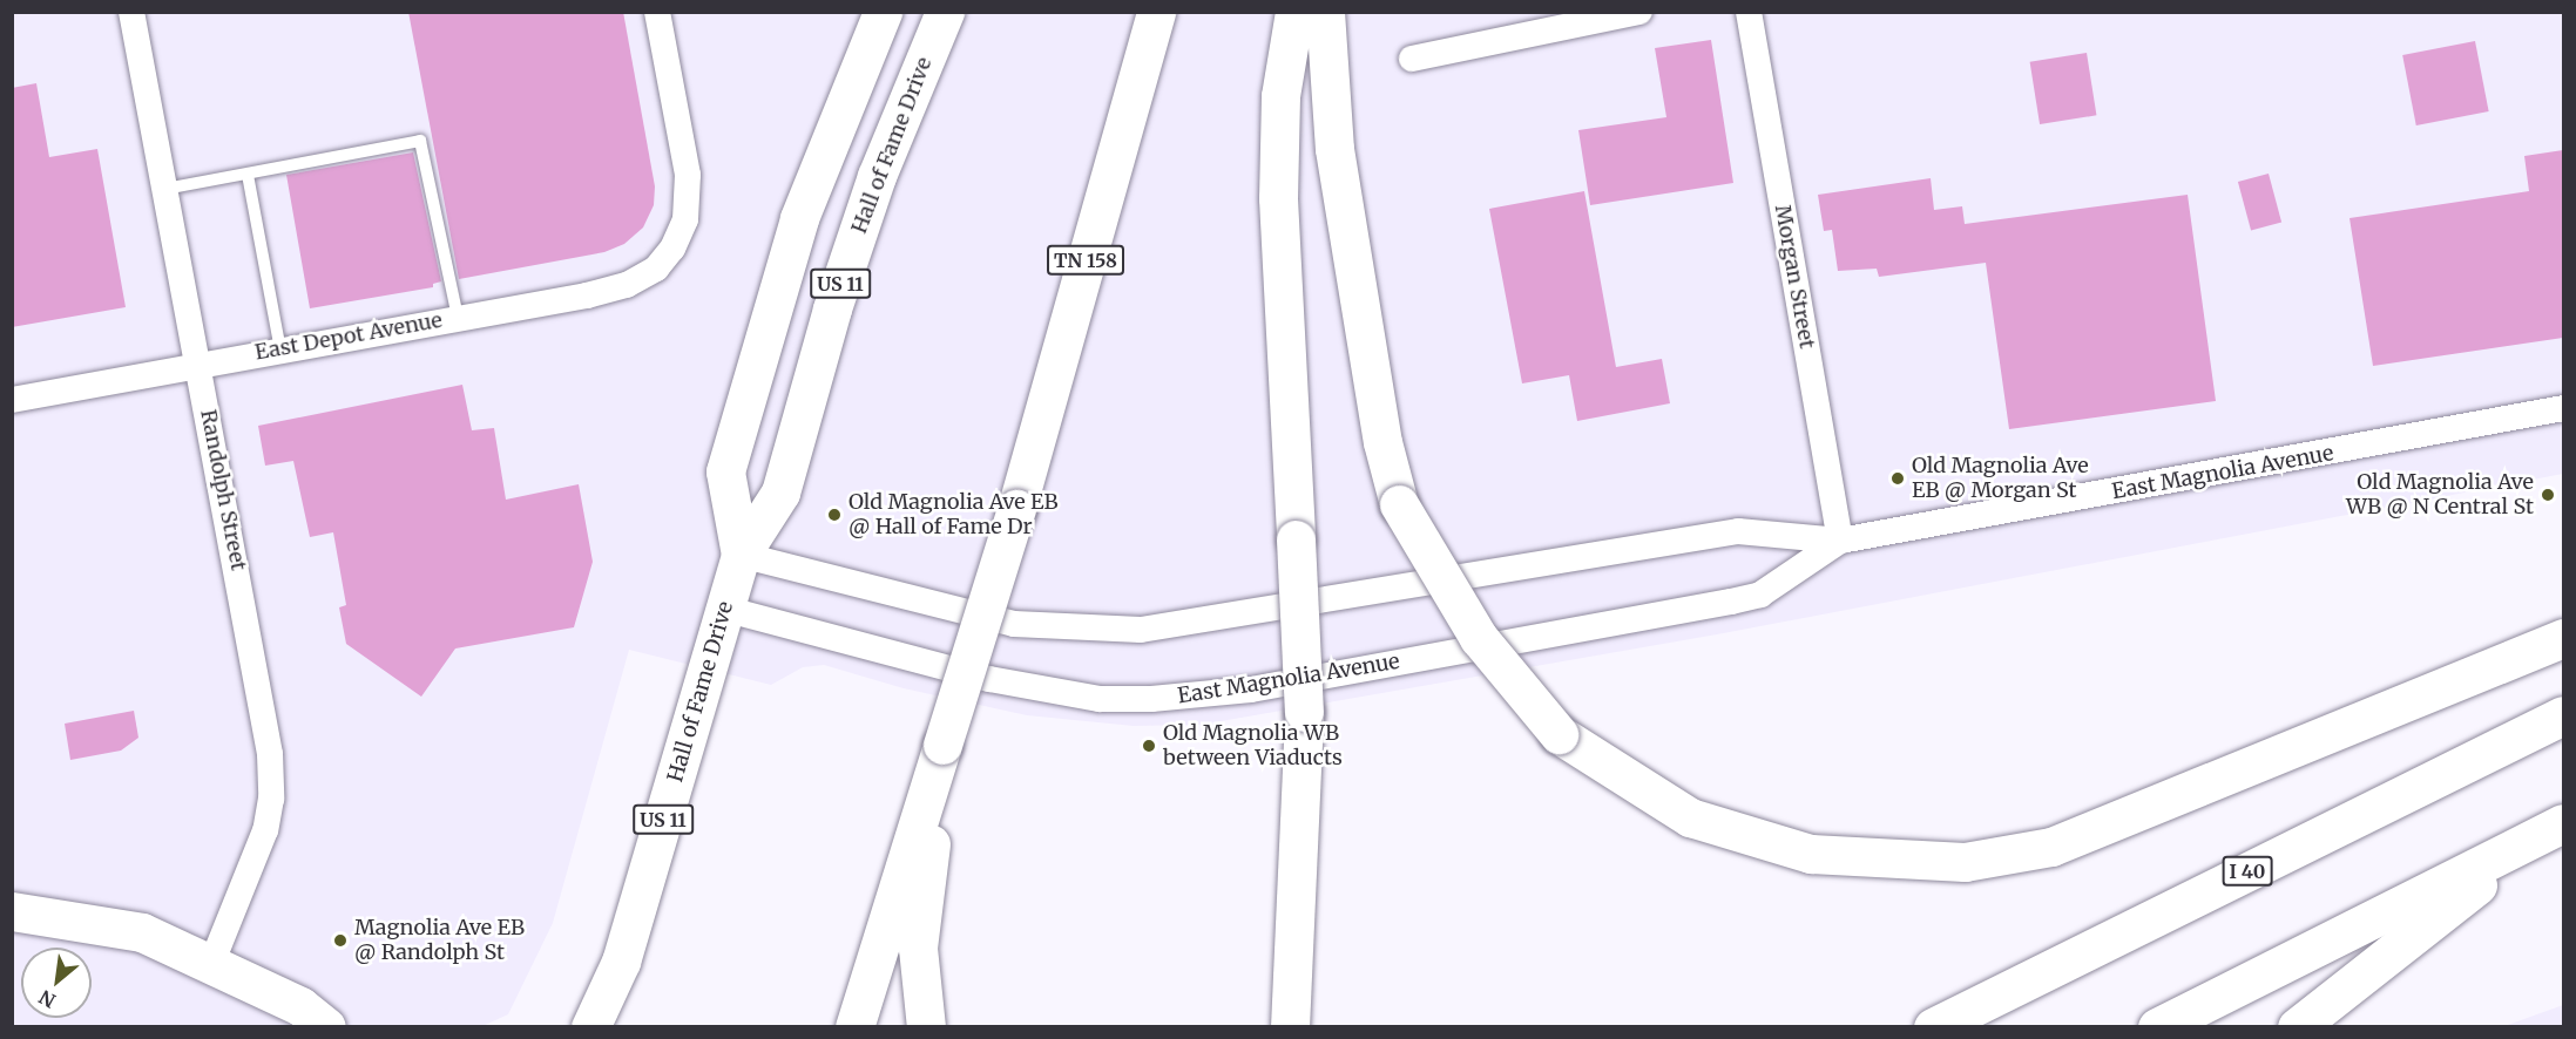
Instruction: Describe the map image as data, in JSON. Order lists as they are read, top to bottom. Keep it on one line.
{"streets":{"main road":["Hall of Fame Drive","TN 158","US 11","I 40"],"street":["Morgan Street","East Depot Avenue","East Magnolia Avenue","Randolph Street"]},"crossings":[["Hall of Fame Drive","East Magnolia Avenue"],["Morgan Street","East Magnolia Avenue"],["East Depot Avenue","Randolph Street"]],"places":["Old Magnolia Ave EB @ Morgan St","Old Magnolia Ave WB @ N Central St","Old Magnolia Ave EB @ Hall of Fame Dr","Old Magnolia WB between Viaducts","Magnolia Ave EB @ Randolph St"],"north":"bottom left"}
